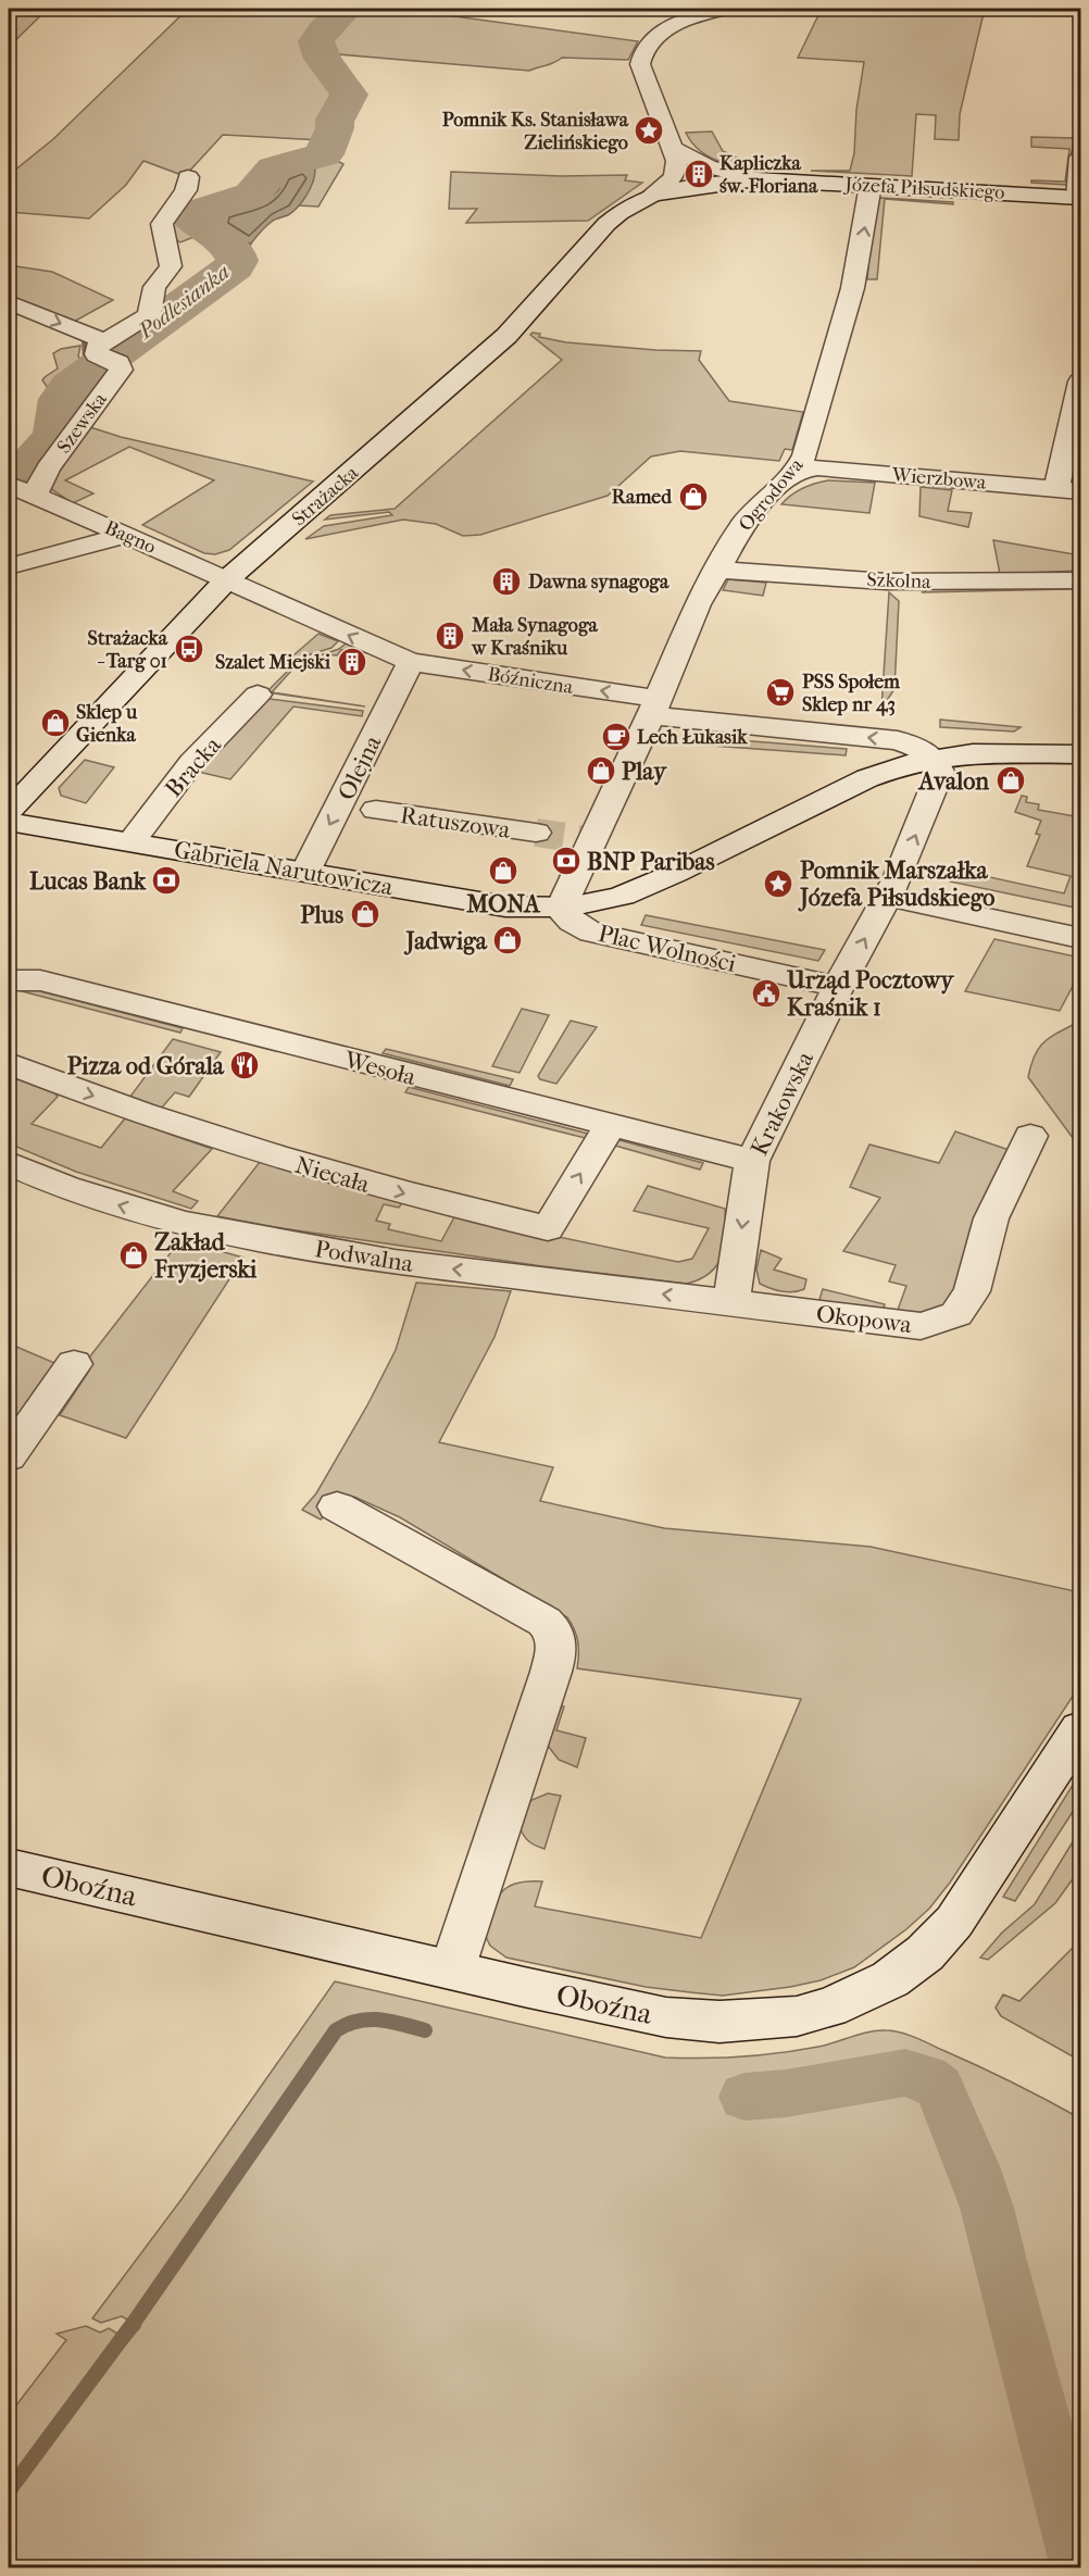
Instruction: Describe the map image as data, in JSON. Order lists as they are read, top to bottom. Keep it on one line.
{"streets":{"street":["Józefa Piłsudskiego","Szewska","Wierzbowa","Ogrodowa","Strażacka","Bagno","Szkolna","Bóźniczna","Bracka","Olejna","Ratuszowa","Gabriela Narutowicza","Plac Wolności","Wesoła","Krakowska","Niecała","Podwalna","Okopowa","Oboźna"]},"crossings":[["Józefa Piłsudskiego","Ogrodowa"],["Józefa Piłsudskiego","Strażacka"],["Szewska","Bagno"],["Wierzbowa","Ogrodowa"],["Ogrodowa","Szkolna"],["Ogrodowa","Bóźniczna"],["Strażacka","Bagno"],["Strażacka","Bóźniczna"],["Bagno","Bóźniczna"],["Bóźniczna","Olejna"],["Bracka","Gabriela Narutowicza"],["Olejna","Gabriela Narutowicza"],["Gabriela Narutowicza","Plac Wolności"],["Plac Wolności","Krakowska"],["Wesoła","Krakowska"],["Wesoła","Niecała"],["Krakowska","Podwalna"],["Krakowska","Okopowa"],["Podwalna","Okopowa"]],"one_way":["Bóźniczna","Krakowska","Niecała","Podwalna"],"water":["Podlesianka"],"places":{"place":["Pomnik Ks. Stanisława Zielińskiego","Pomnik Marszałka Józefa Piłsudskiego"],"building":["Kapliczka św. Floriana","Dawna synagoga","Mała Synagoga w Kraśniku","Szalet Miejski"],"shop":["Ramed","Sklep u Gienka","Play","Avalon","MONA","Plus","Jadwiga","Zakład Fryzjerski"],"bus stop":["Strażacka - Targ 01"],"supermarket":["PSS Społem Sklep nr 43"],"cafe":["Lech Łukasik"],"bank":["BNP Paribas","Lucas Bank"],"public building":["Urząd Pocztowy Kraśnik 1"],"restaurant":["Pizza od Górala"]}}
